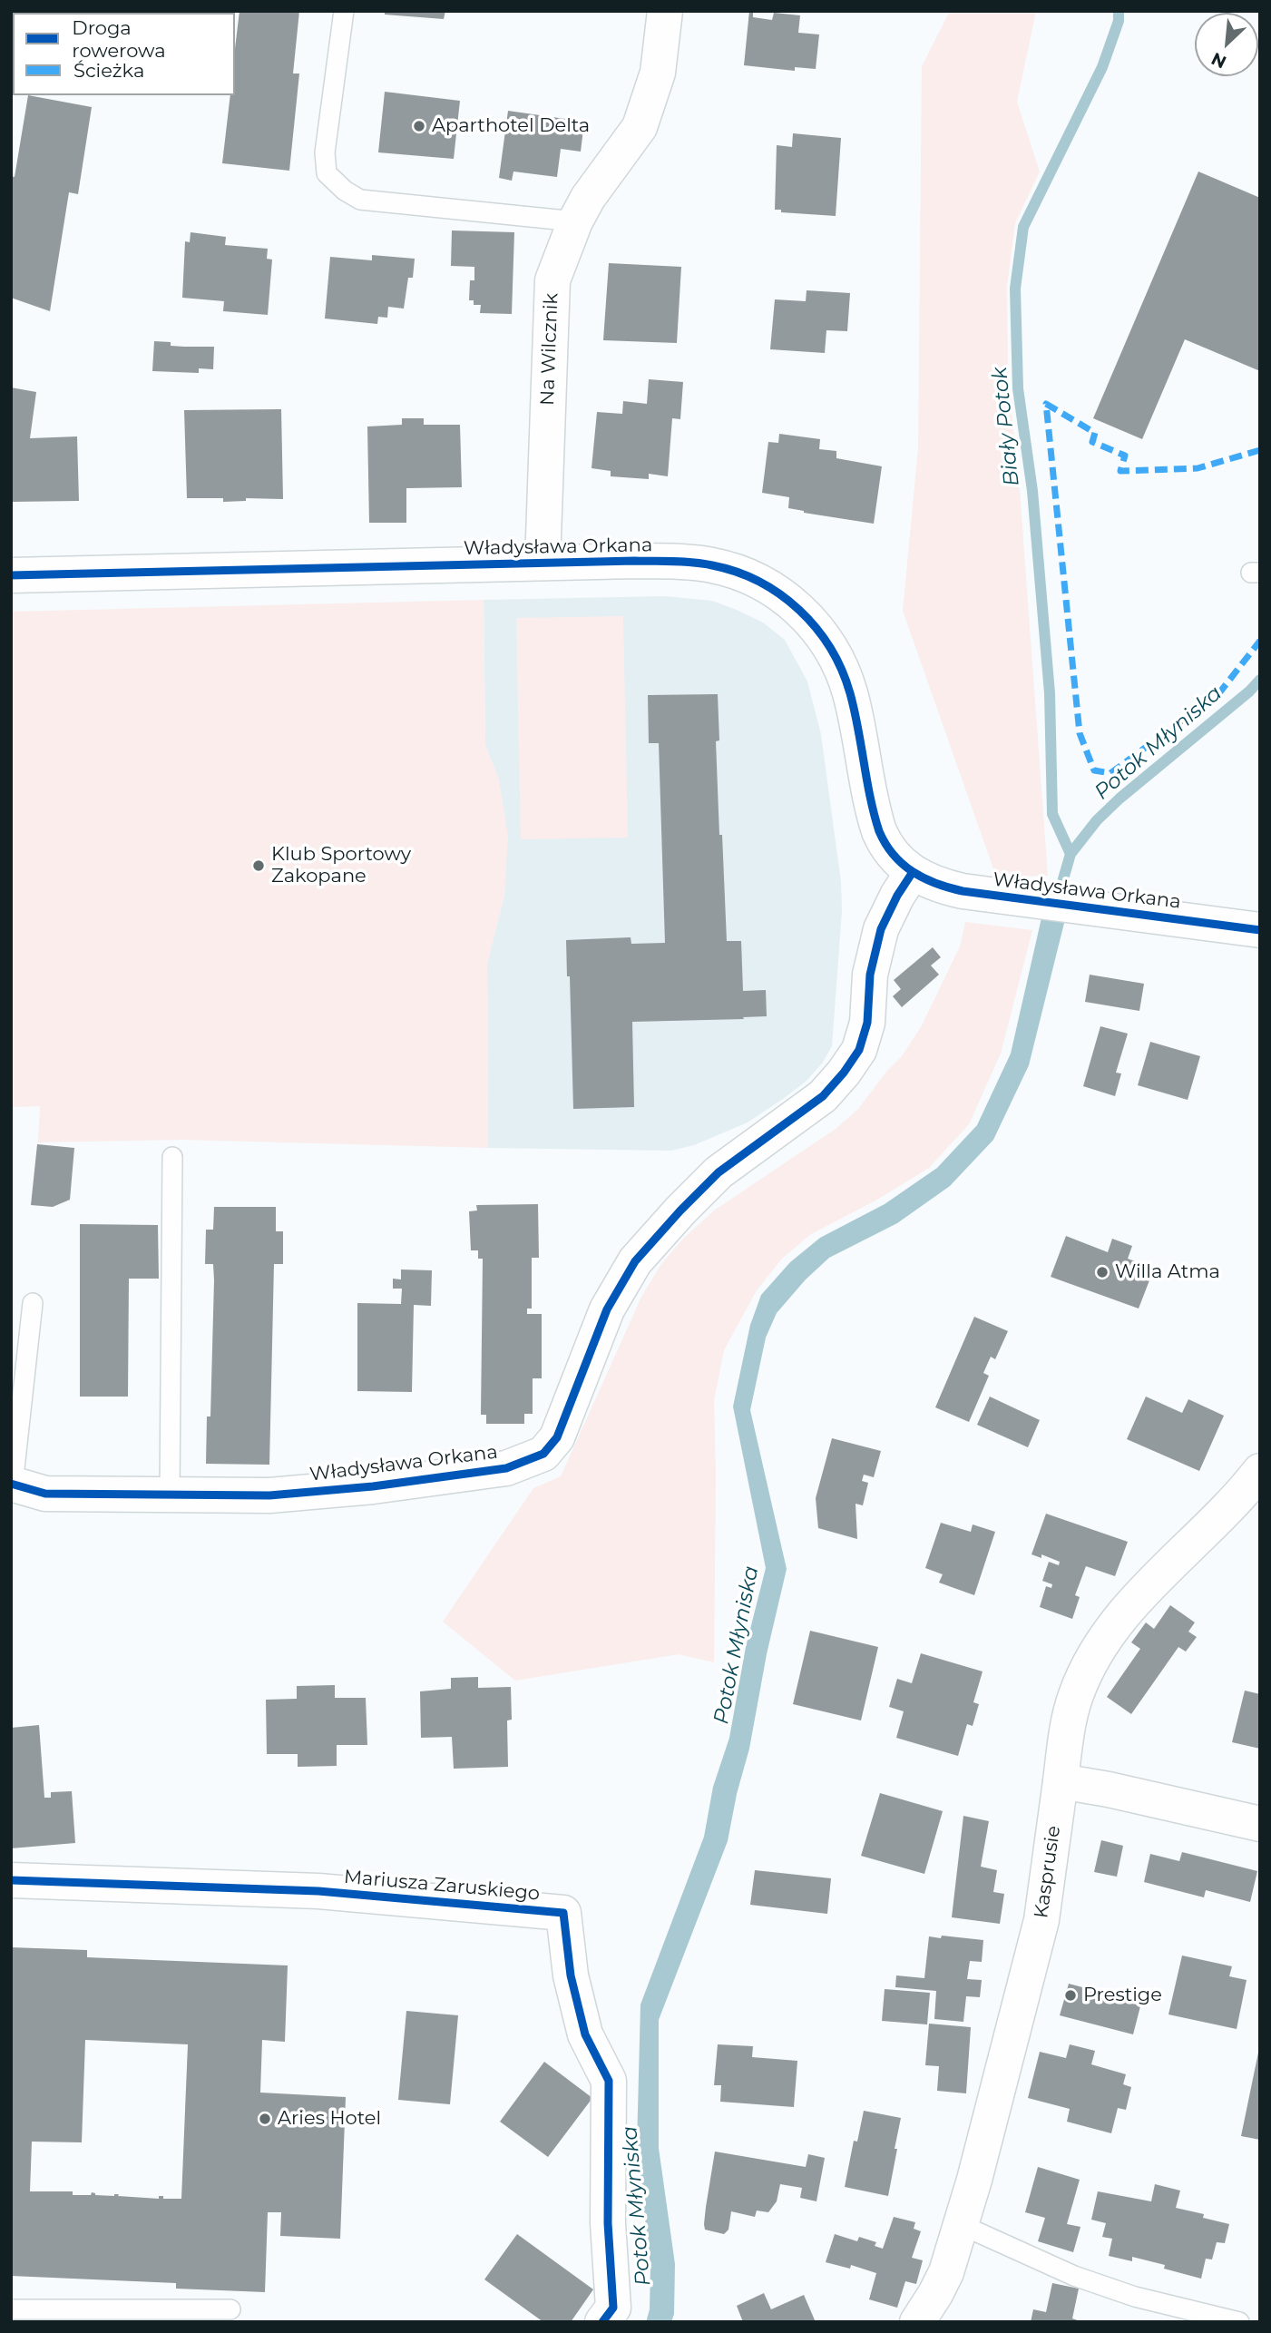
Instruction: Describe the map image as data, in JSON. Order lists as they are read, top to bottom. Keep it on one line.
{"streets":{"street":["Na Wilcznik","Władysława Orkana","Kasprusie","Mariusza Zaruskiego"]},"crossings":[["Na Wilcznik","Władysława Orkana"]],"water":["Biały Potok","Potok Młyniska"],"places":["Aparthotel Delta","Klub Sportowy Zakopane","Willa Atma","Prestige","Aries Hotel"],"legend":["Droga rowerowa","Ścieżka"],"north":"bottom left"}
